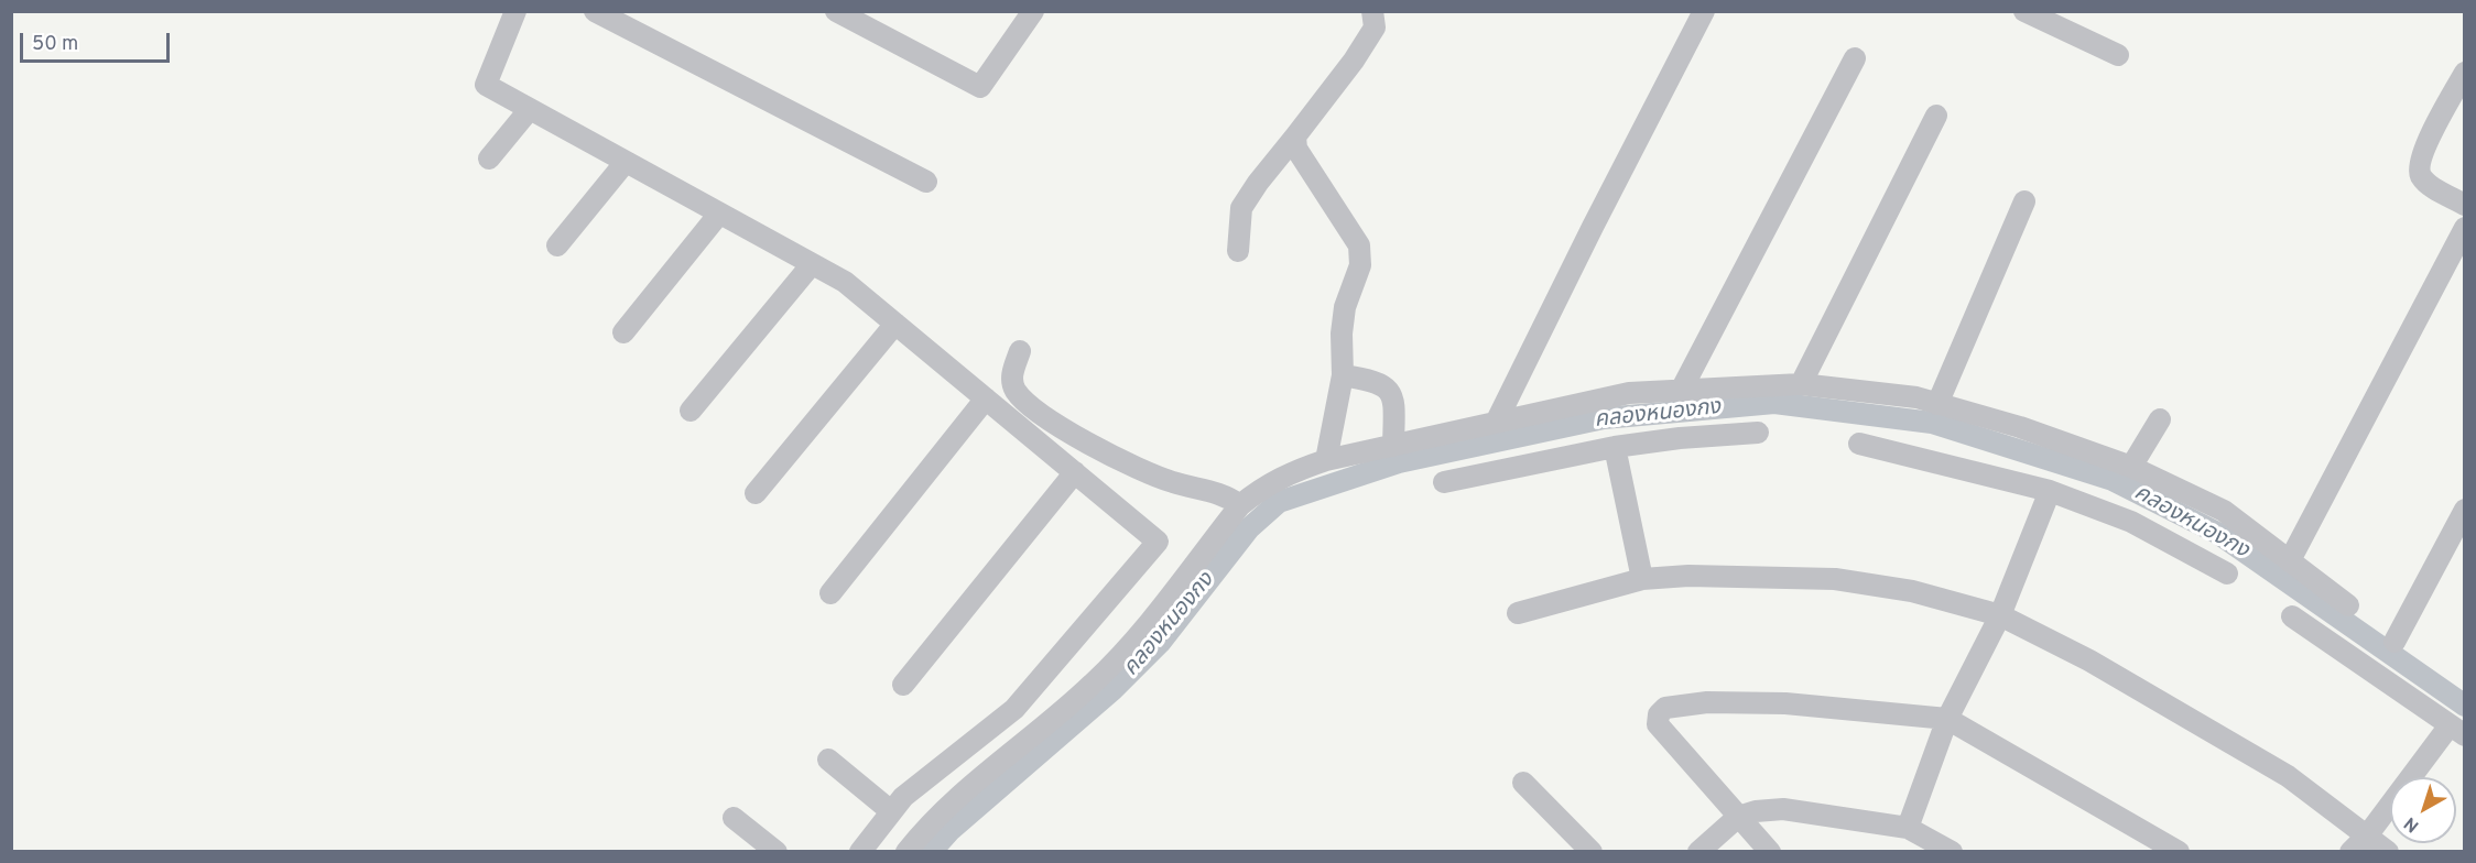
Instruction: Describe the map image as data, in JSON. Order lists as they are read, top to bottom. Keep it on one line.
{"water":["คลองหนองกง"],"scale_bar":"50 m","north":"bottom left"}
